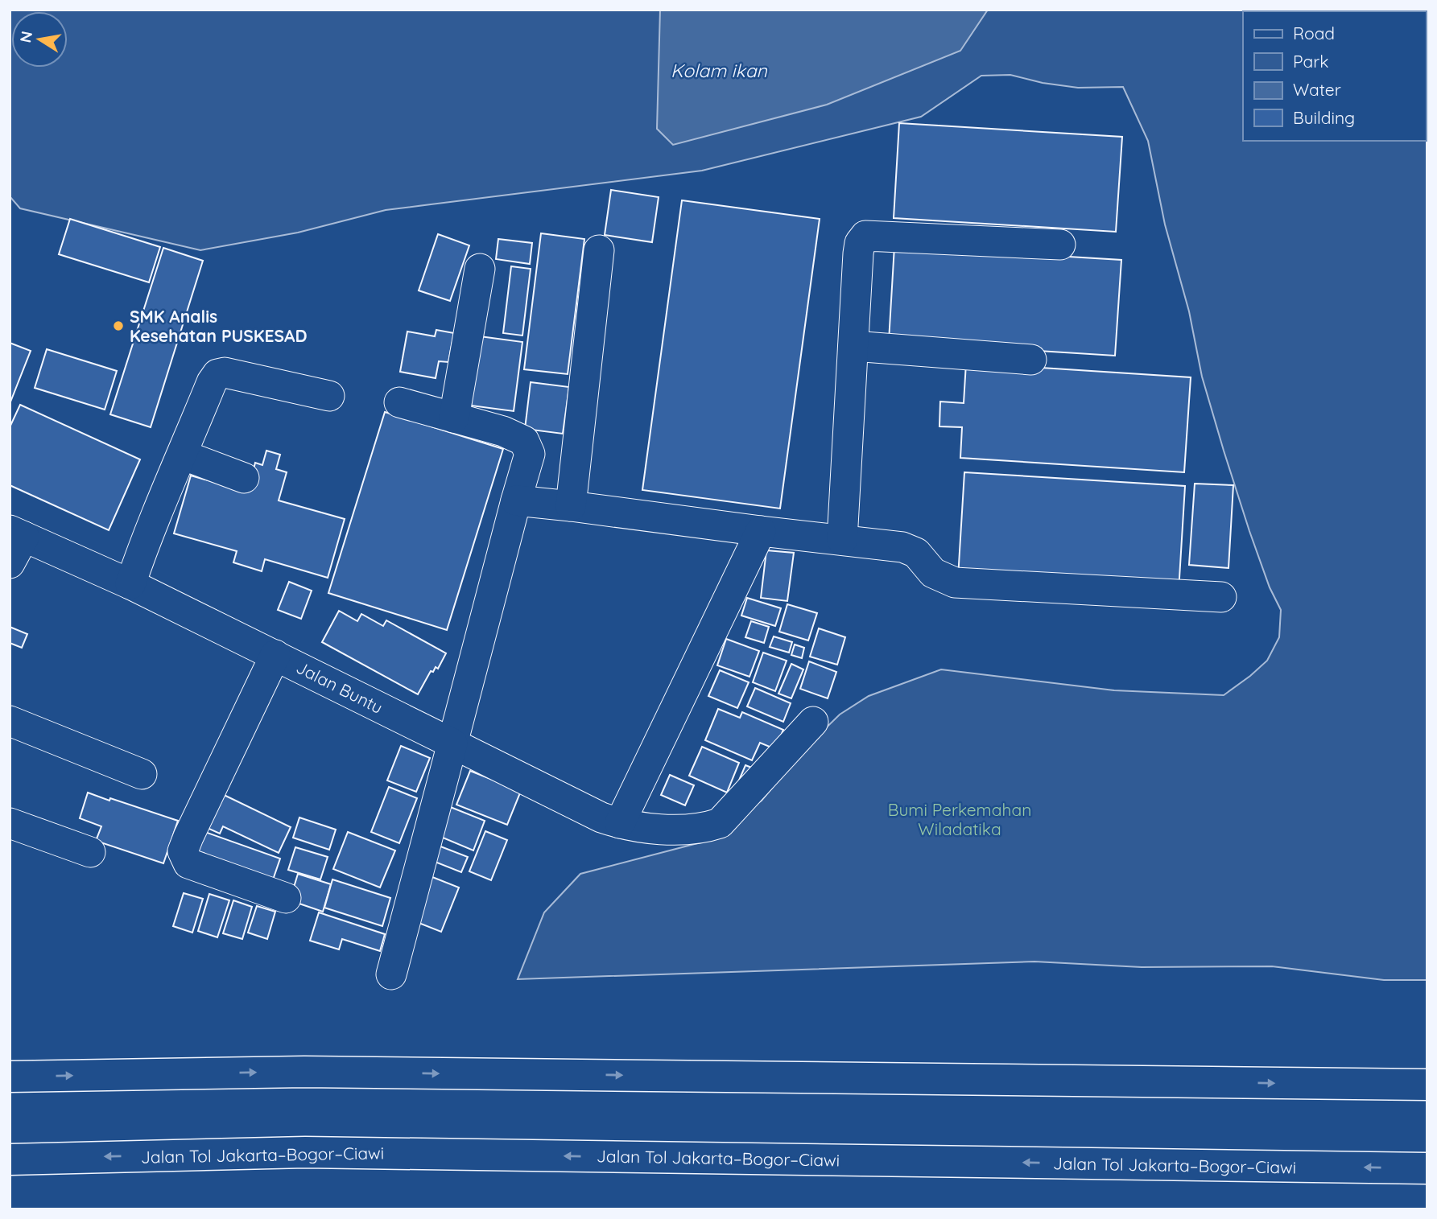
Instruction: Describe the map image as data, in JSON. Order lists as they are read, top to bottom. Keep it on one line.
{"streets":{"highway":["Jalan Tol Jakarta–Bogor–Ciawi"],"street":["Jalan Buntu"]},"water":["Kolam ikan"],"parks":["Bumi Perkemahan Wiladatika"],"places":["SMK Analis Kesehatan PUSKESAD"],"legend":["Road","Park","Water","Building"],"north":"left"}
